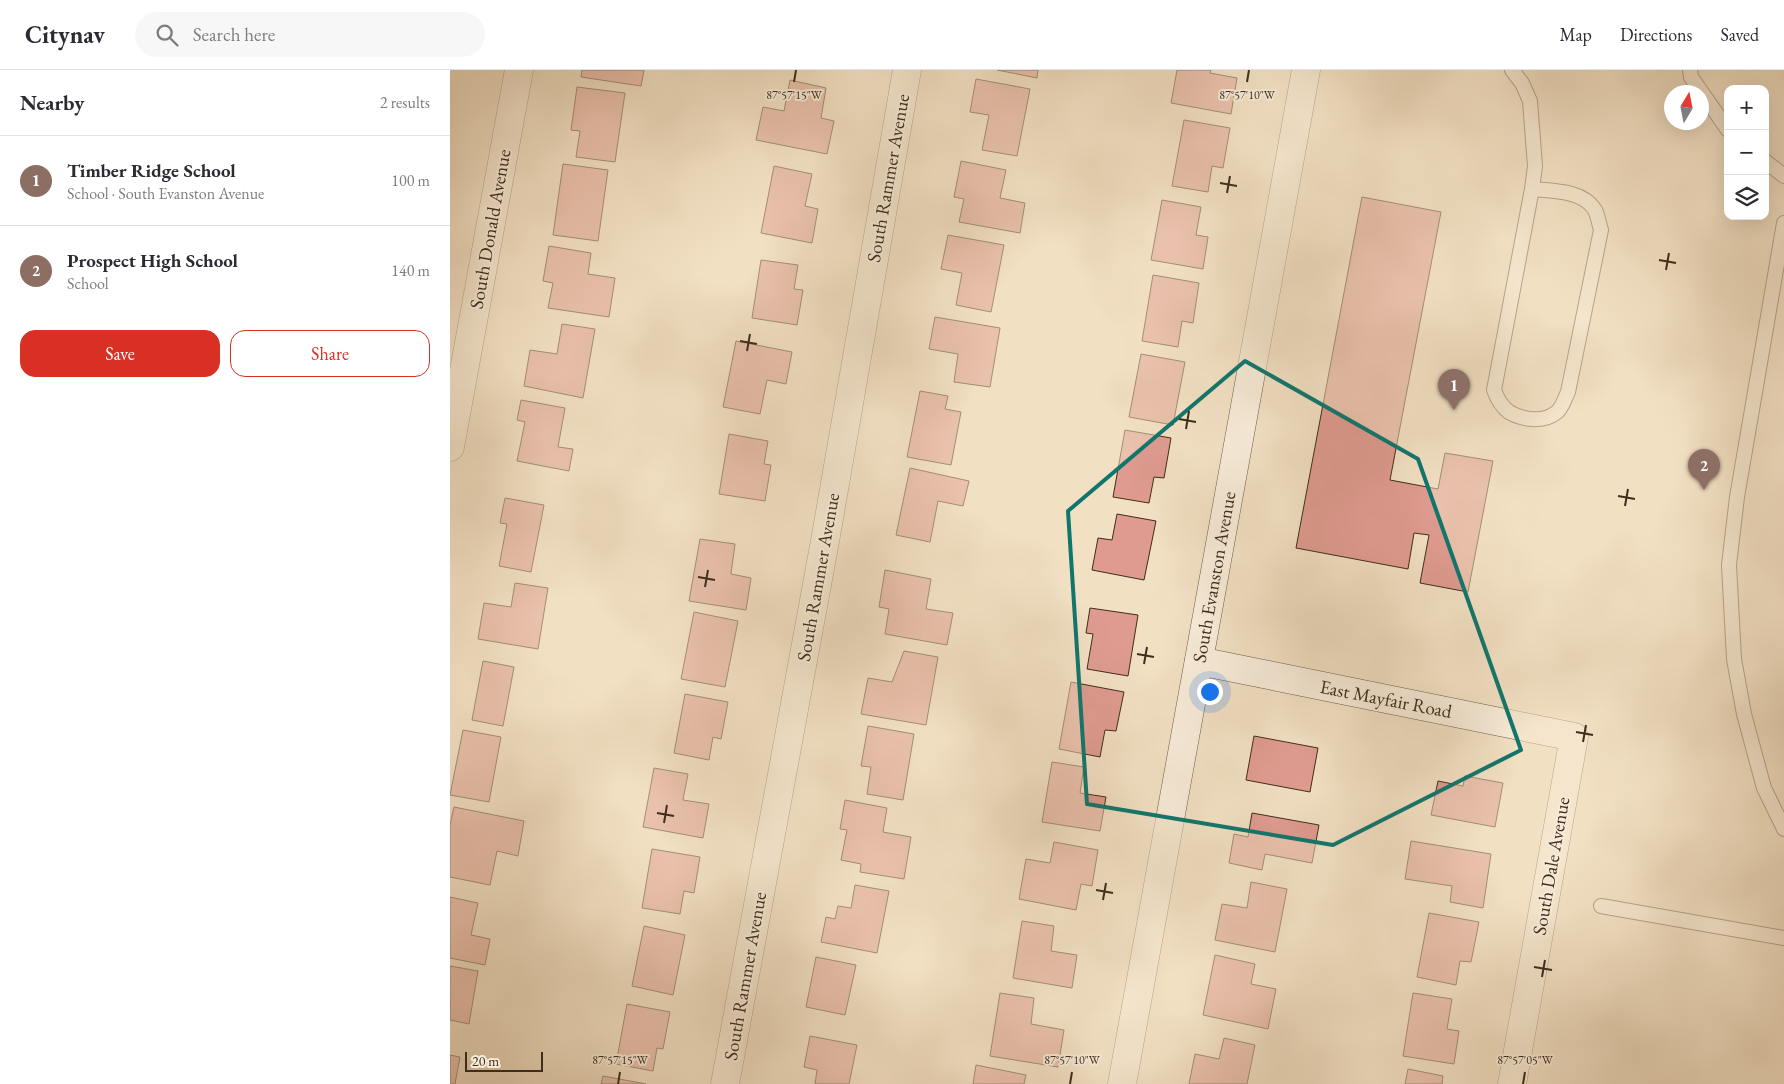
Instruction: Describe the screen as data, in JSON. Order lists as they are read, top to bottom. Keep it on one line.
{"streets":{"street":["South Rammer Avenue","South Donald Avenue","South Evanston Avenue","East Mayfair Road","South Dale Avenue"]},"crossings":[["South Evanston Avenue","East Mayfair Road"],["East Mayfair Road","South Dale Avenue"]],"scale_bar":"20 m","north":"top","page":{"header":"Citynav","search":"Search here","nav":["Map","Directions","Saved"],"heading":["Nearby","2 results"],"map_buttons":["+","−"],"list":[{"mark":"1","name":"Timber Ridge School","note":"School · South Evanston Avenue","value":"100 m"},{"mark":"2","name":"Prospect High School","note":"School","value":"140 m"}],"buttons":["Save","Share"],"pins":["1","2"],"scale":"20 m"},"coordinates":["87°57'15\"W","87°57'10\"W","87°57'05\"W"]}
